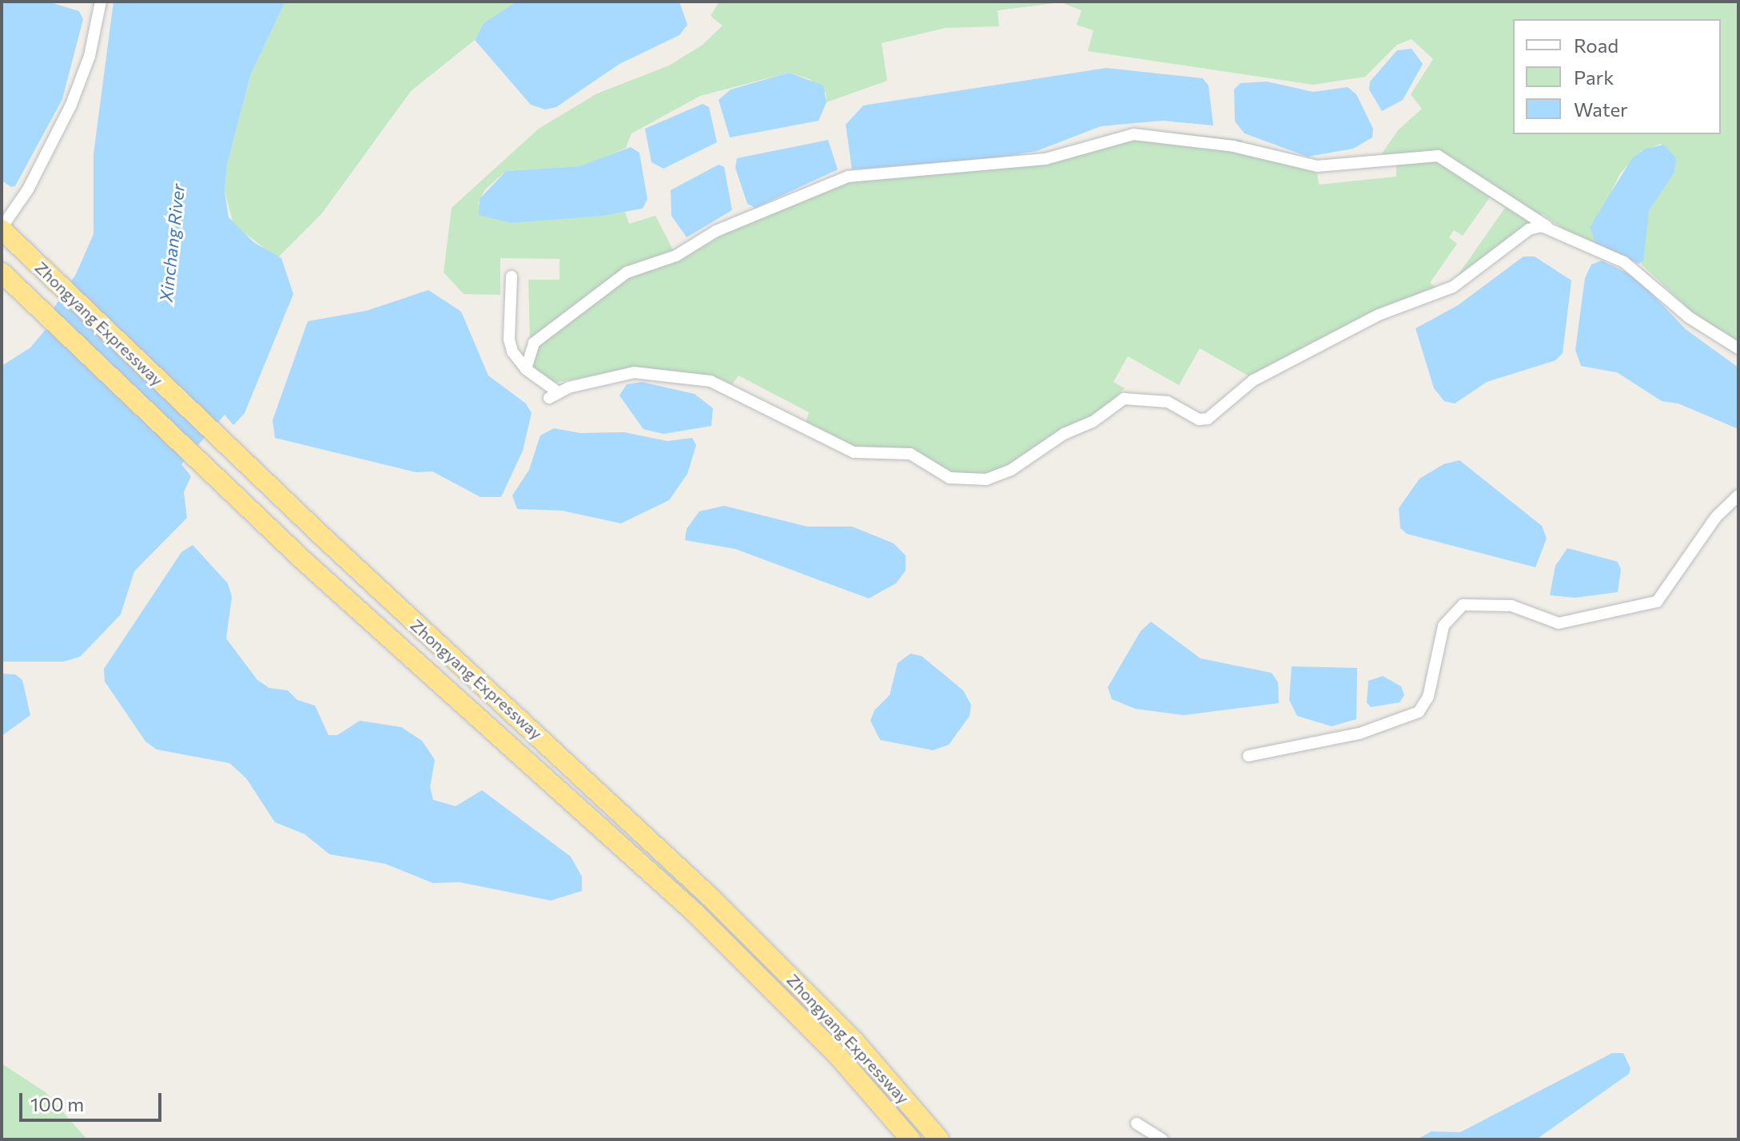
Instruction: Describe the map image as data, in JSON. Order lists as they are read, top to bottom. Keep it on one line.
{"streets":{"highway":["Zhongyang Expressway"]},"water":["Xinchang River"],"legend":["Road","Park","Water"],"scale_bar":"100 m"}
